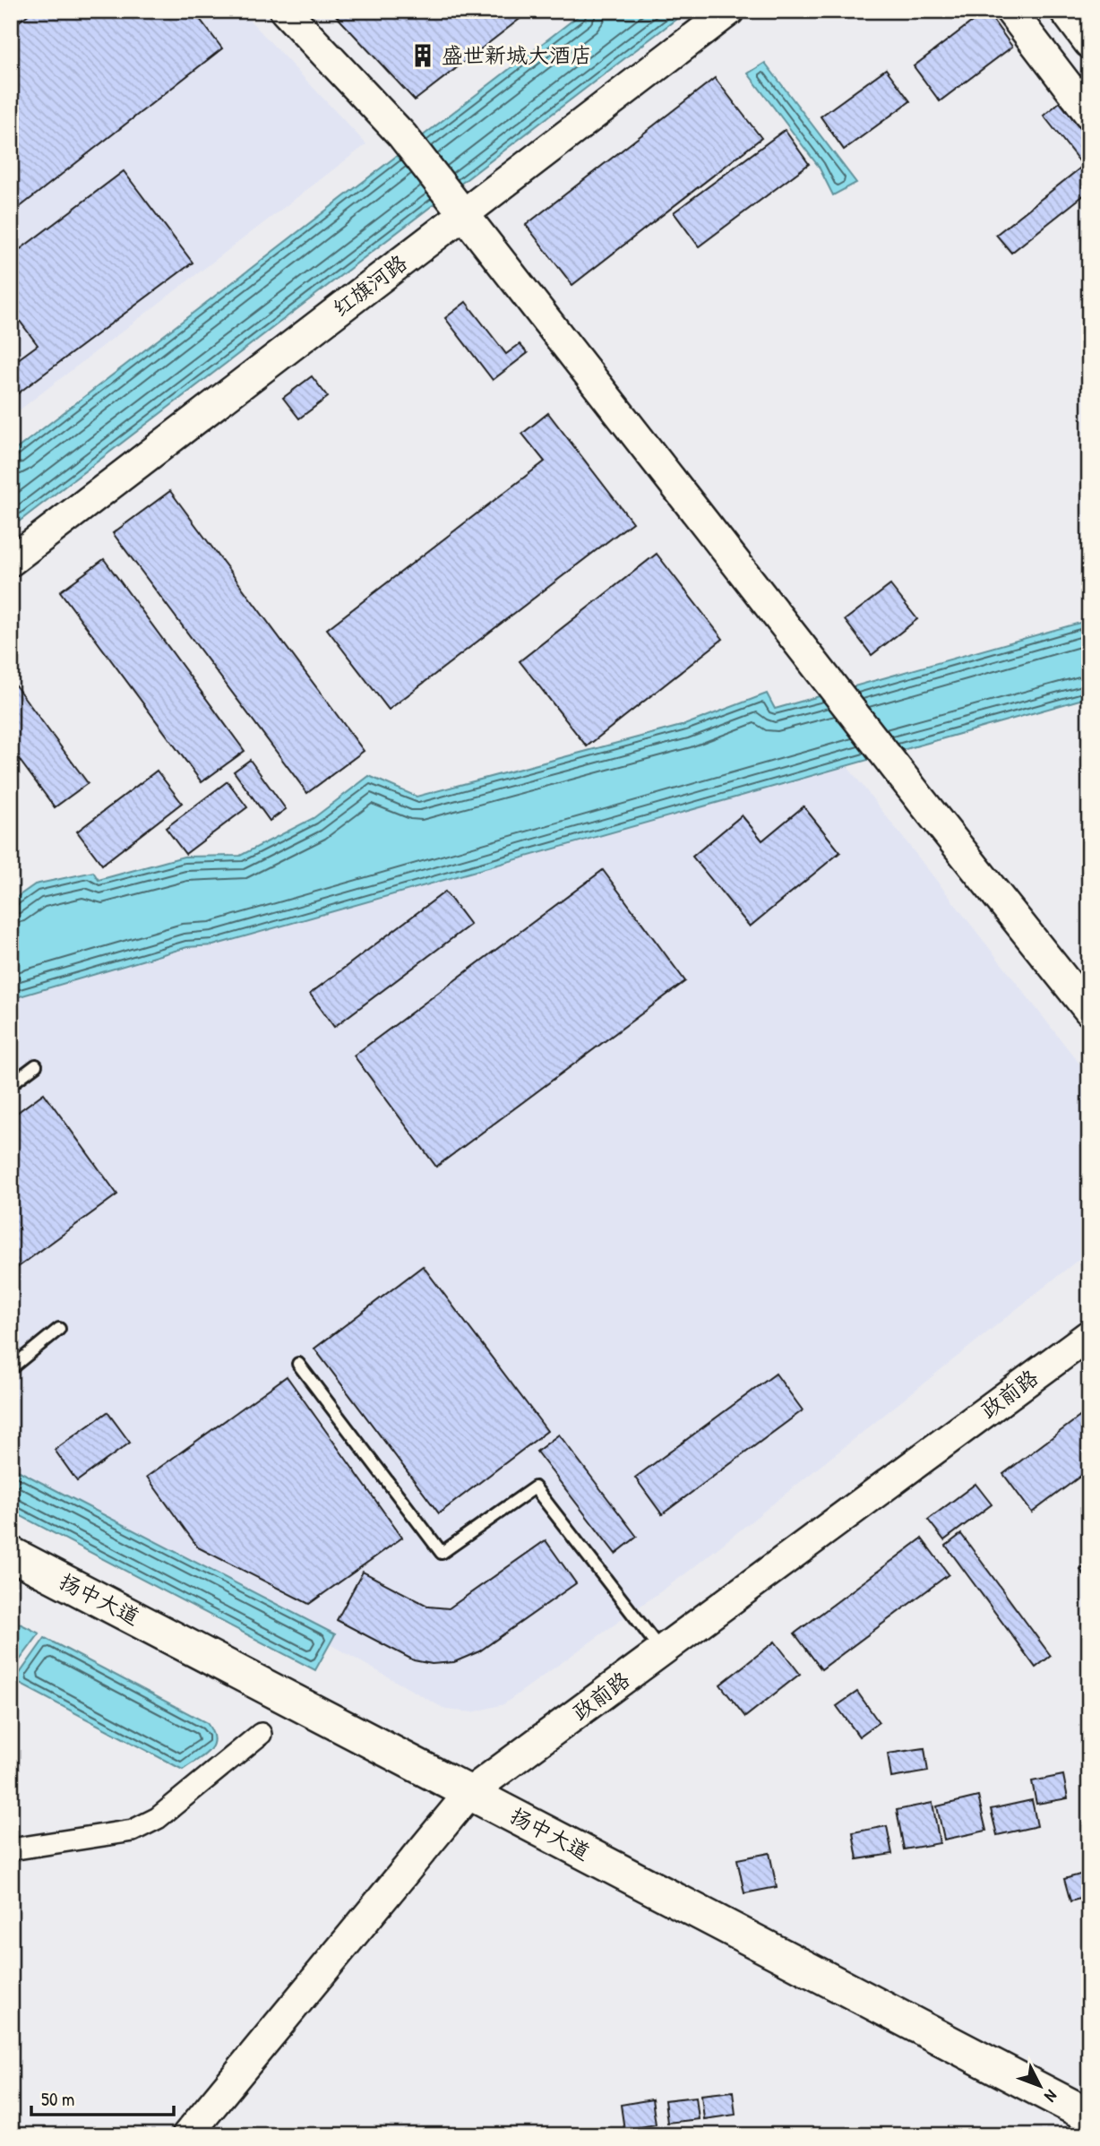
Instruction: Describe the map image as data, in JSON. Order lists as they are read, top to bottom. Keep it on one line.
{"streets":{"main road":["扬中大道"],"street":["红旗河路","政前路"]},"crossings":[["政前路","扬中大道"]],"places":{"building":["盛世新城大酒店"]},"scale_bar":"50 m","north":"bottom right"}
